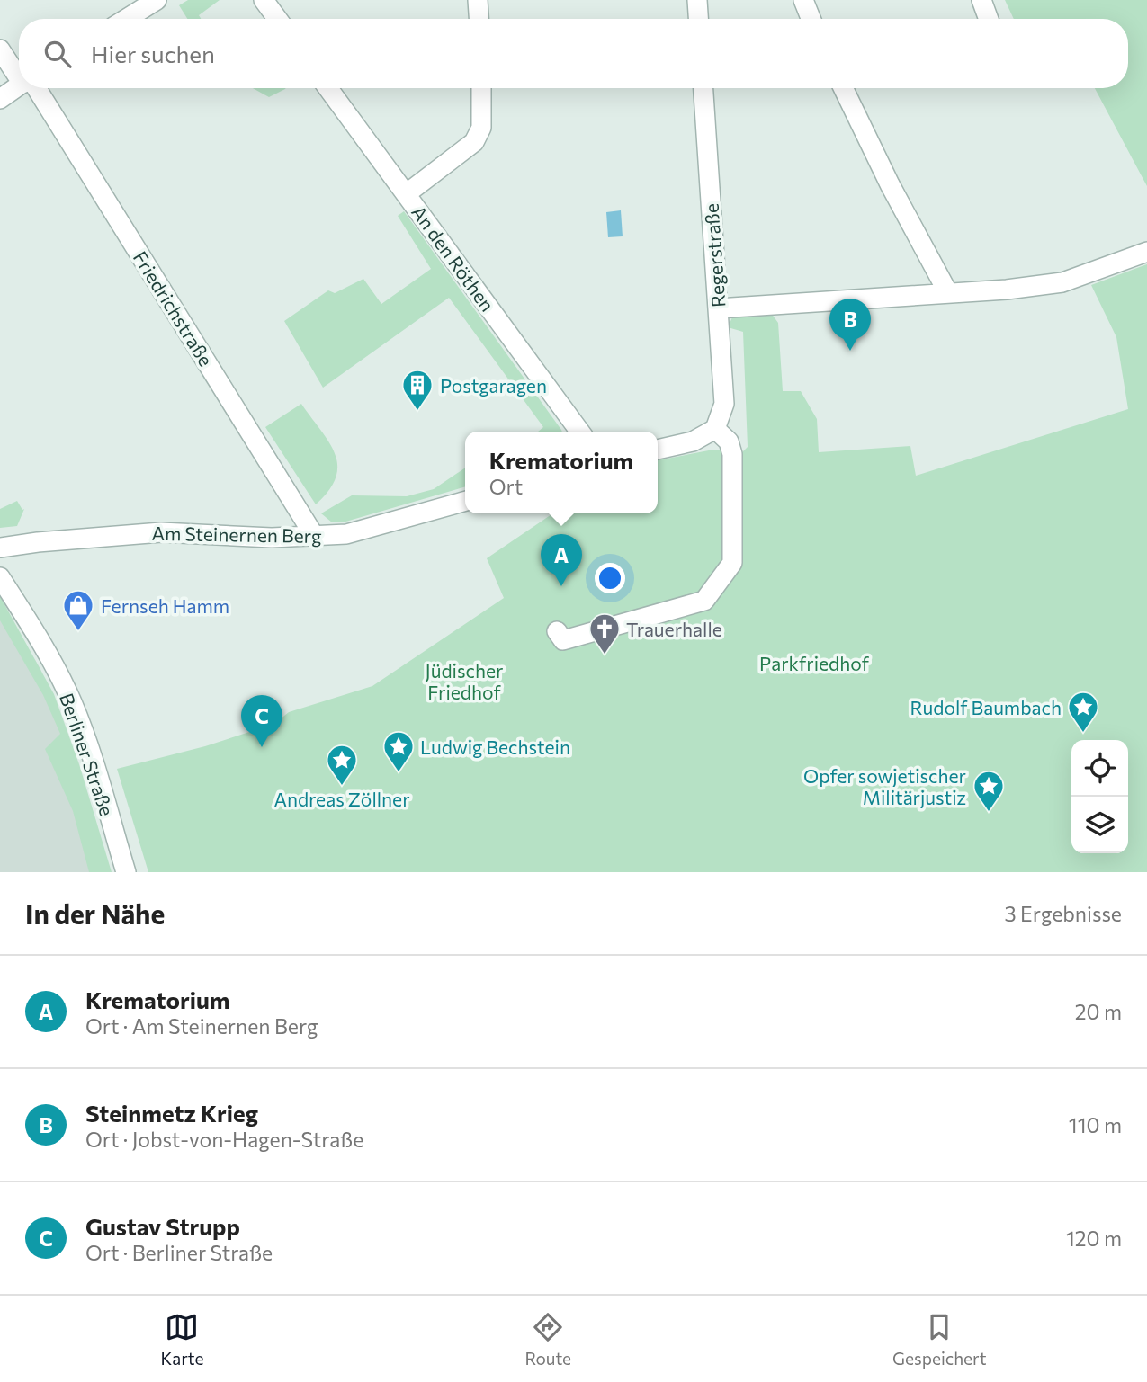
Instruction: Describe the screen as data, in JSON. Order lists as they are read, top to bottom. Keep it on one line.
{"streets":{"street":["Regerstraße","An den Röthen","Friedrichstraße","Am Steinernen Berg","Berliner Straße"]},"crossings":[["Friedrichstraße","Am Steinernen Berg"]],"parks":["Parkfriedhof","Jüdischer Friedhof"],"places":{"building":["Postgaragen"],"shop":["Fernseh Hamm"],"church":["Trauerhalle"],"place":["Rudolf Baumbach","Ludwig Bechstein","Andreas Zöllner","Opfer sowjetischer Militärjustiz"]},"page":{"search":"Hier suchen","pins":["B","A","C"],"popup":["Krematorium","Ort"],"heading":["In der Nähe","3 Ergebnisse"],"list":[{"mark":"A","name":"Krematorium","note":"Ort · Am Steinernen Berg","value":"20 m"},{"mark":"B","name":"Steinmetz Krieg","note":"Ort · Jobst-von-Hagen-Straße","value":"110 m"},{"mark":"C","name":"Gustav Strupp","note":"Ort · Berliner Straße","value":"120 m"}],"nav":["Karte","Route","Gespeichert"]}}
